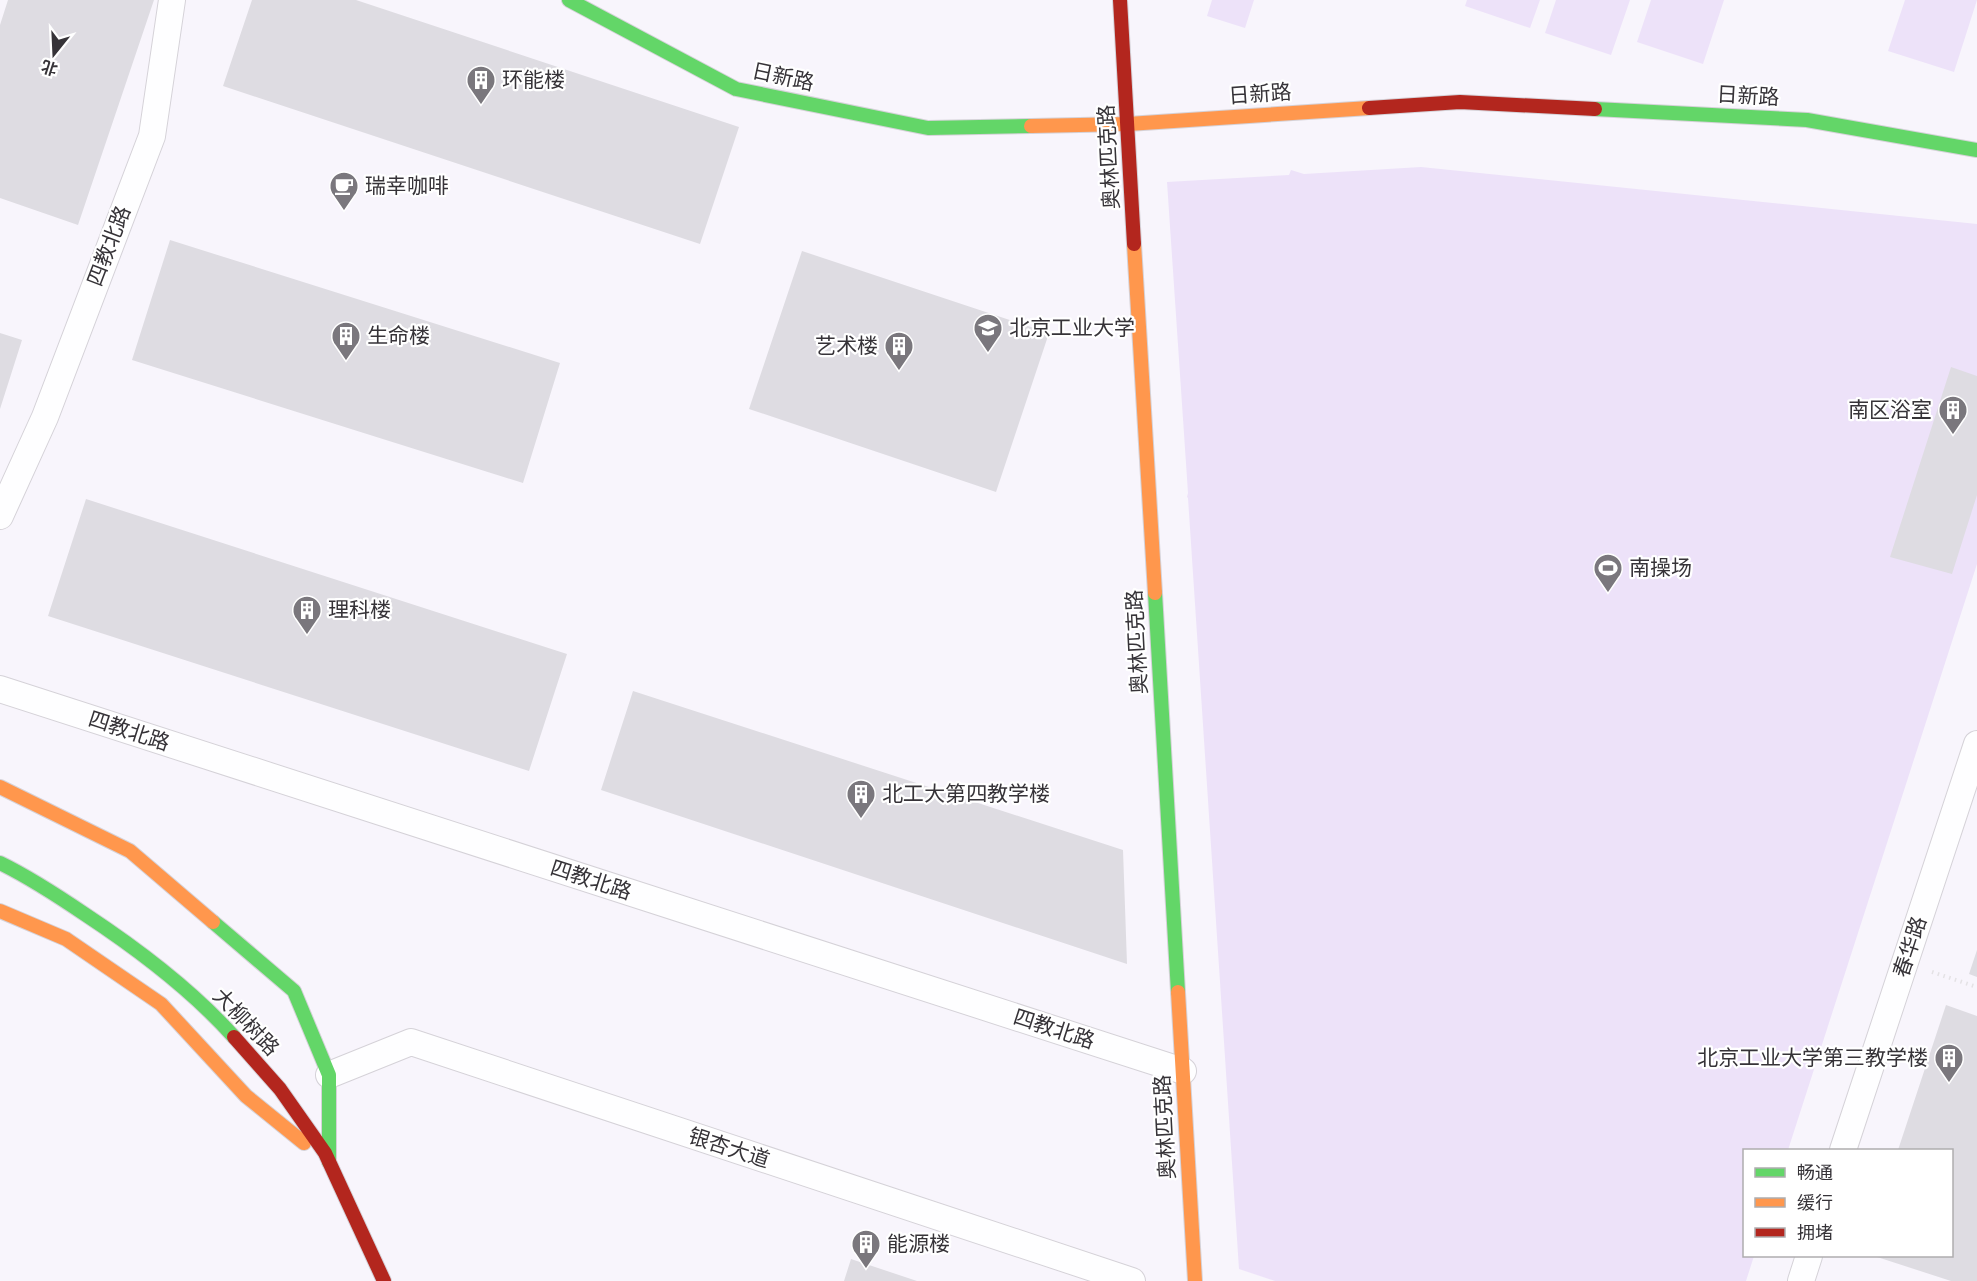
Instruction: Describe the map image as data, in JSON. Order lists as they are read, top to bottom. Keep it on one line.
{"streets":{"street":["日新路","奥林匹克路","四教北路","春华路","大柳树路","银杏大道"]},"crossings":[["日新路","奥林匹克路"],["奥林匹克路","四教北路"]],"places":{"building":["环能楼","生命楼","艺术楼","南区浴室","理科楼","北工大第四教学楼","北京工业大学第三教学楼","能源楼"],"cafe":["瑞幸咖啡"],"school or university":["北京工业大学"],"sports":["南操场"]},"legend":["畅通","缓行","拥堵"],"north":"bottom"}
